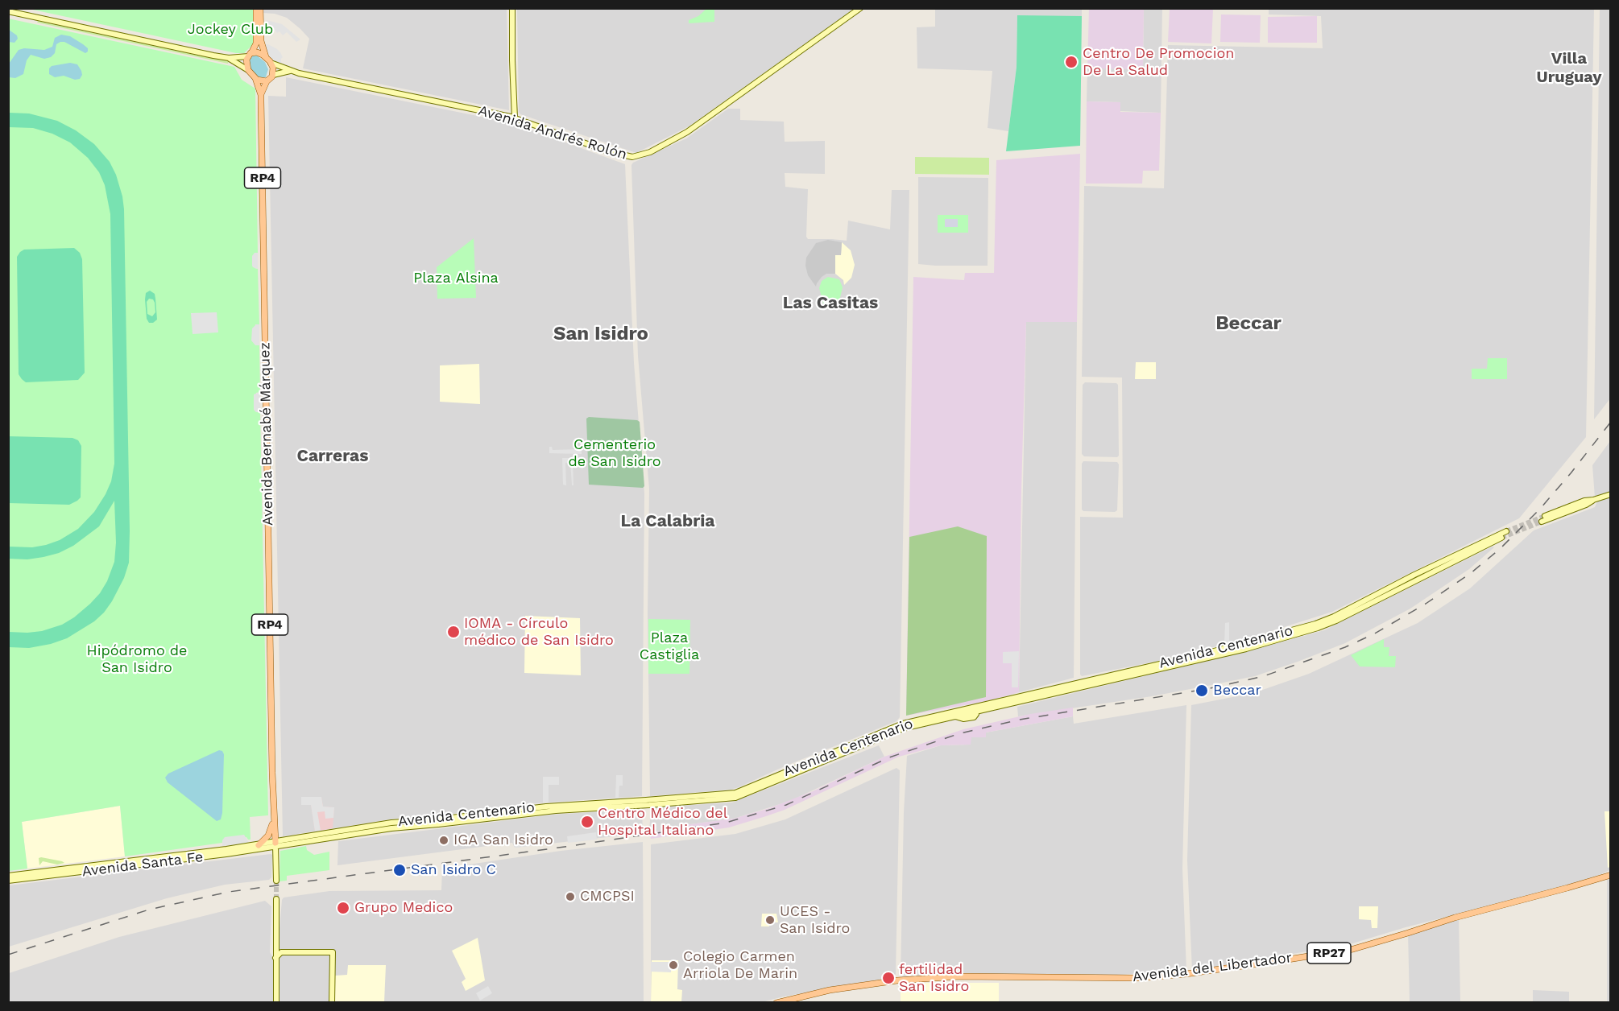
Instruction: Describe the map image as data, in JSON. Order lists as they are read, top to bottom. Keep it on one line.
{"streets":{"main road":["Avenida Andrés Rolón","RP4","Avenida Bernabé Márquez","Avenida Centenario","Avenida Santa Fe","RP27","Avenida del Libertador"]},"crossings":[["Avenida Andrés Rolón","RP4"],["Avenida Andrés Rolón","Avenida Bernabé Márquez"],["RP4","Avenida Bernabé Márquez"],["RP4","Avenida Centenario"],["RP4","Avenida Santa Fe"],["Avenida Bernabé Márquez","Avenida Centenario"],["Avenida Bernabé Márquez","Avenida Santa Fe"],["Avenida Centenario","Avenida Santa Fe"]],"districts":["Villa Uruguay","Las Casitas","Beccar","San Isidro","Carreras","La Calabria"],"parks":["Jockey Club","Plaza Alsina","Cementerio de San Isidro","Plaza Castiglia","Hipódromo de San Isidro"],"places":["Centro De Promocion De La Salud","IOMA - Círculo médico de San Isidro","Beccar","Centro Médico del Hospital Italiano","IGA San Isidro","San Isidro C","CMCPSI","Grupo Medico","UCES - San Isidro","Colegio Carmen Arriola De Marin","fertilidad San Isidro"]}
